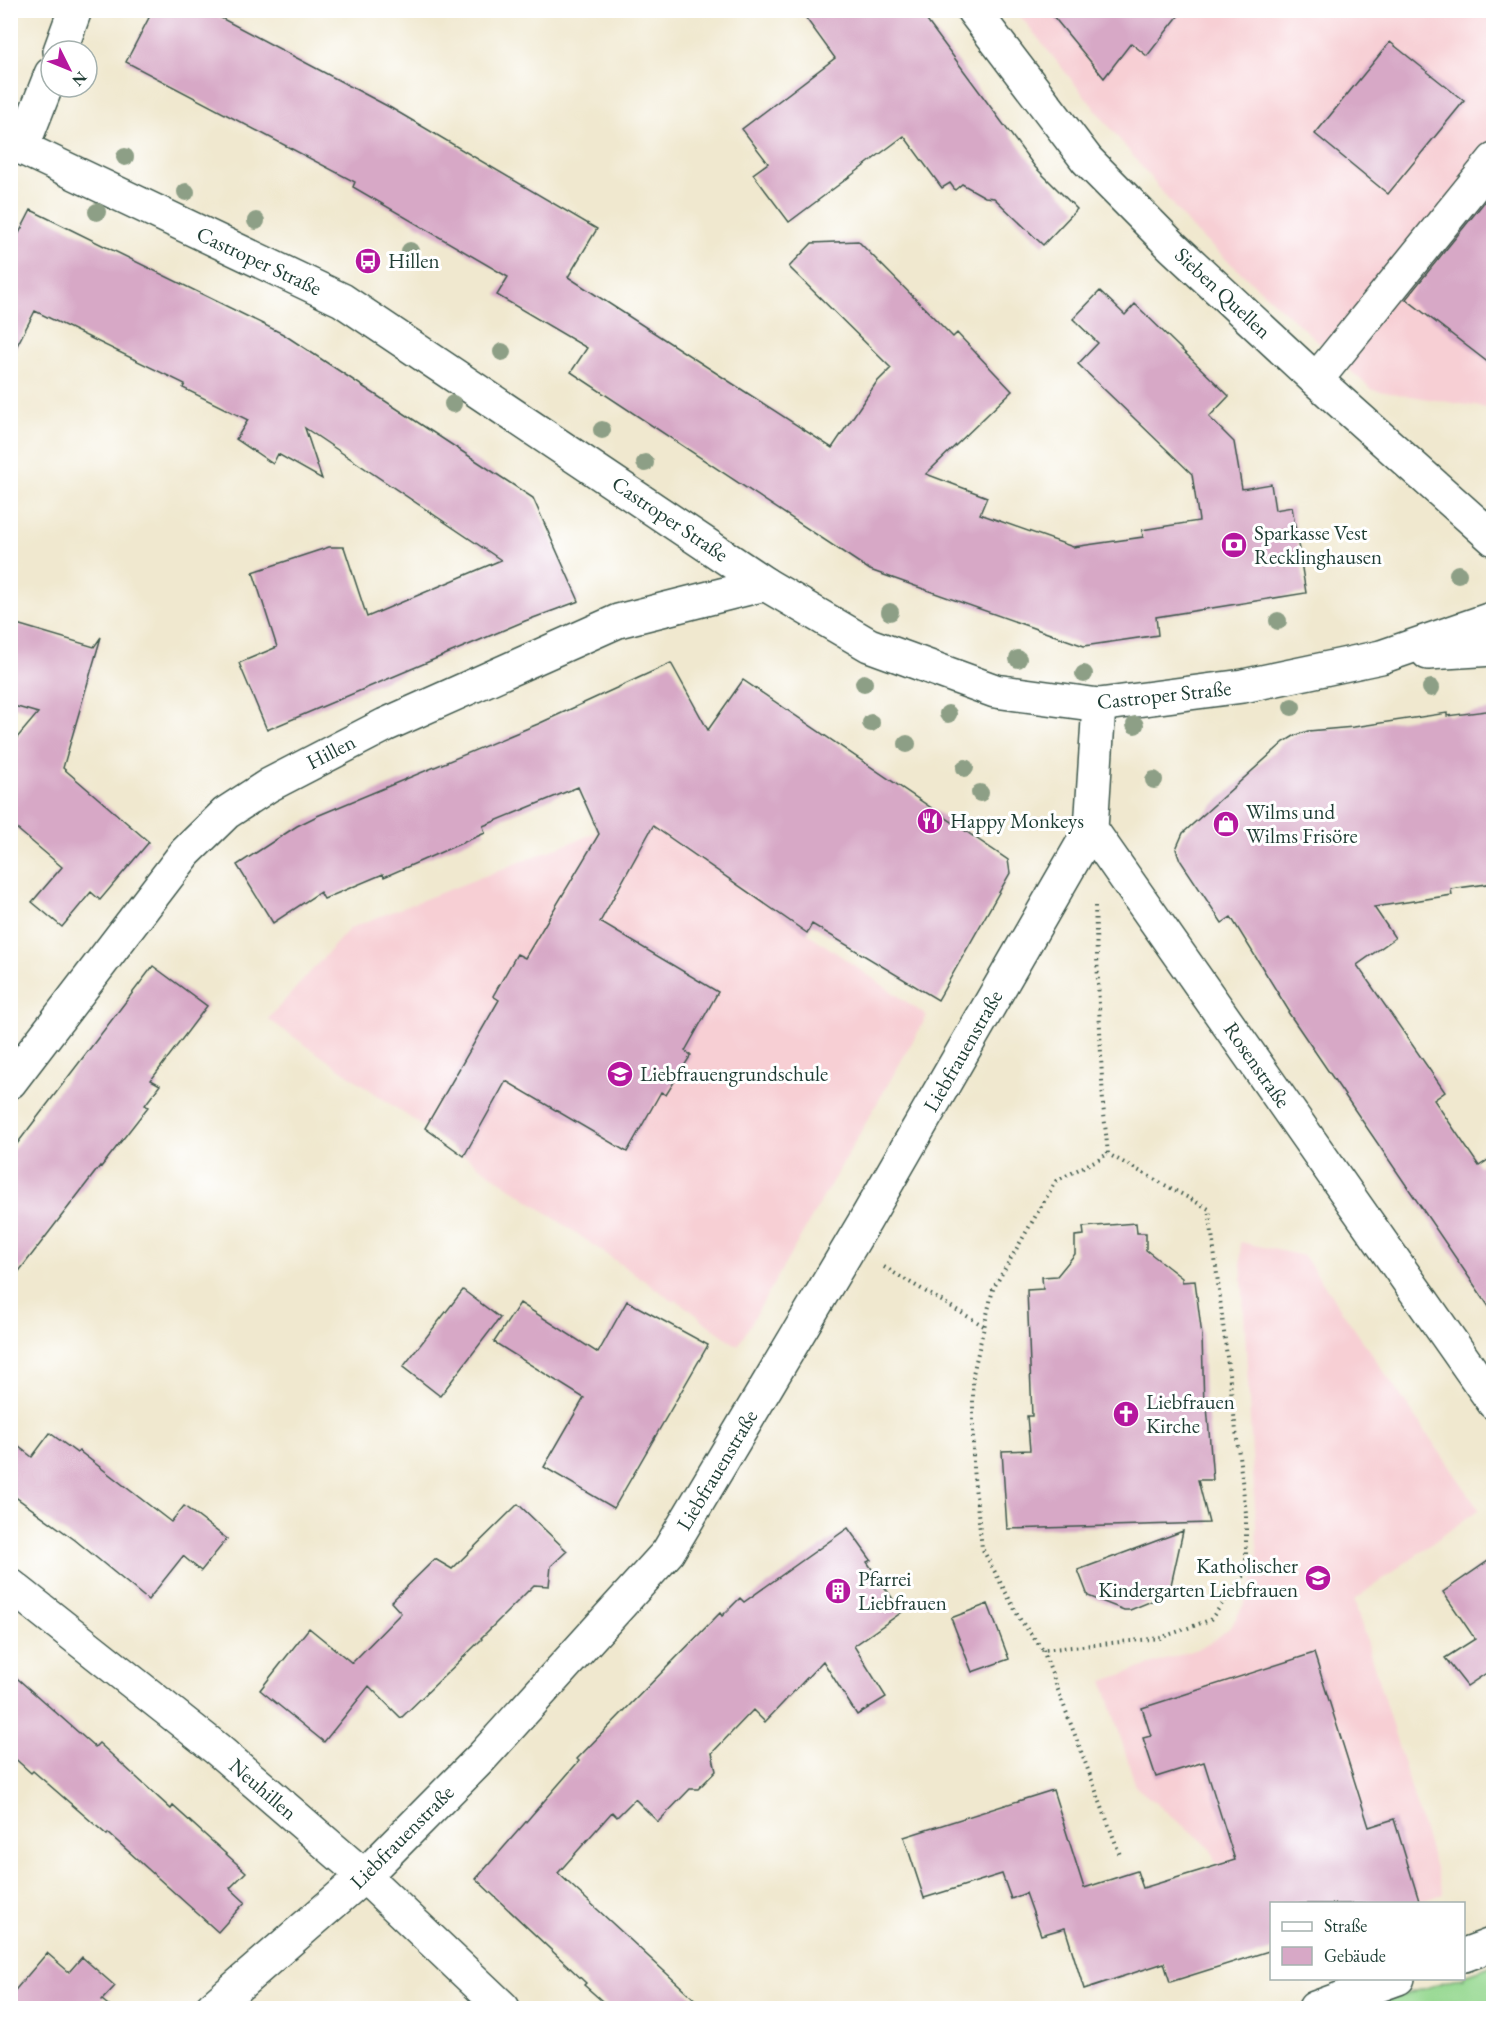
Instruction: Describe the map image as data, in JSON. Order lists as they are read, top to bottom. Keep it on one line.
{"streets":{"street":["Castroper Straße","Sieben Quellen","Hillen","Liebfrauenstraße","Rosenstraße","Neuhillen"]},"crossings":[["Castroper Straße","Hillen"],["Liebfrauenstraße","Rosenstraße"],["Liebfrauenstraße","Neuhillen"]],"places":{"bus stop":["Hillen"],"bank":["Sparkasse Vest Recklinghausen"],"restaurant":["Happy Monkeys"],"shop":["Wilms und Wilms Frisöre"],"school or university":["Liebfrauengrundschule","Katholischer Kindergarten Liebfrauen"],"church":["Liebfrauen Kirche"],"building":["Pfarrei Liebfrauen"]},"legend":["Straße","Gebäude"],"north":"bottom right"}
